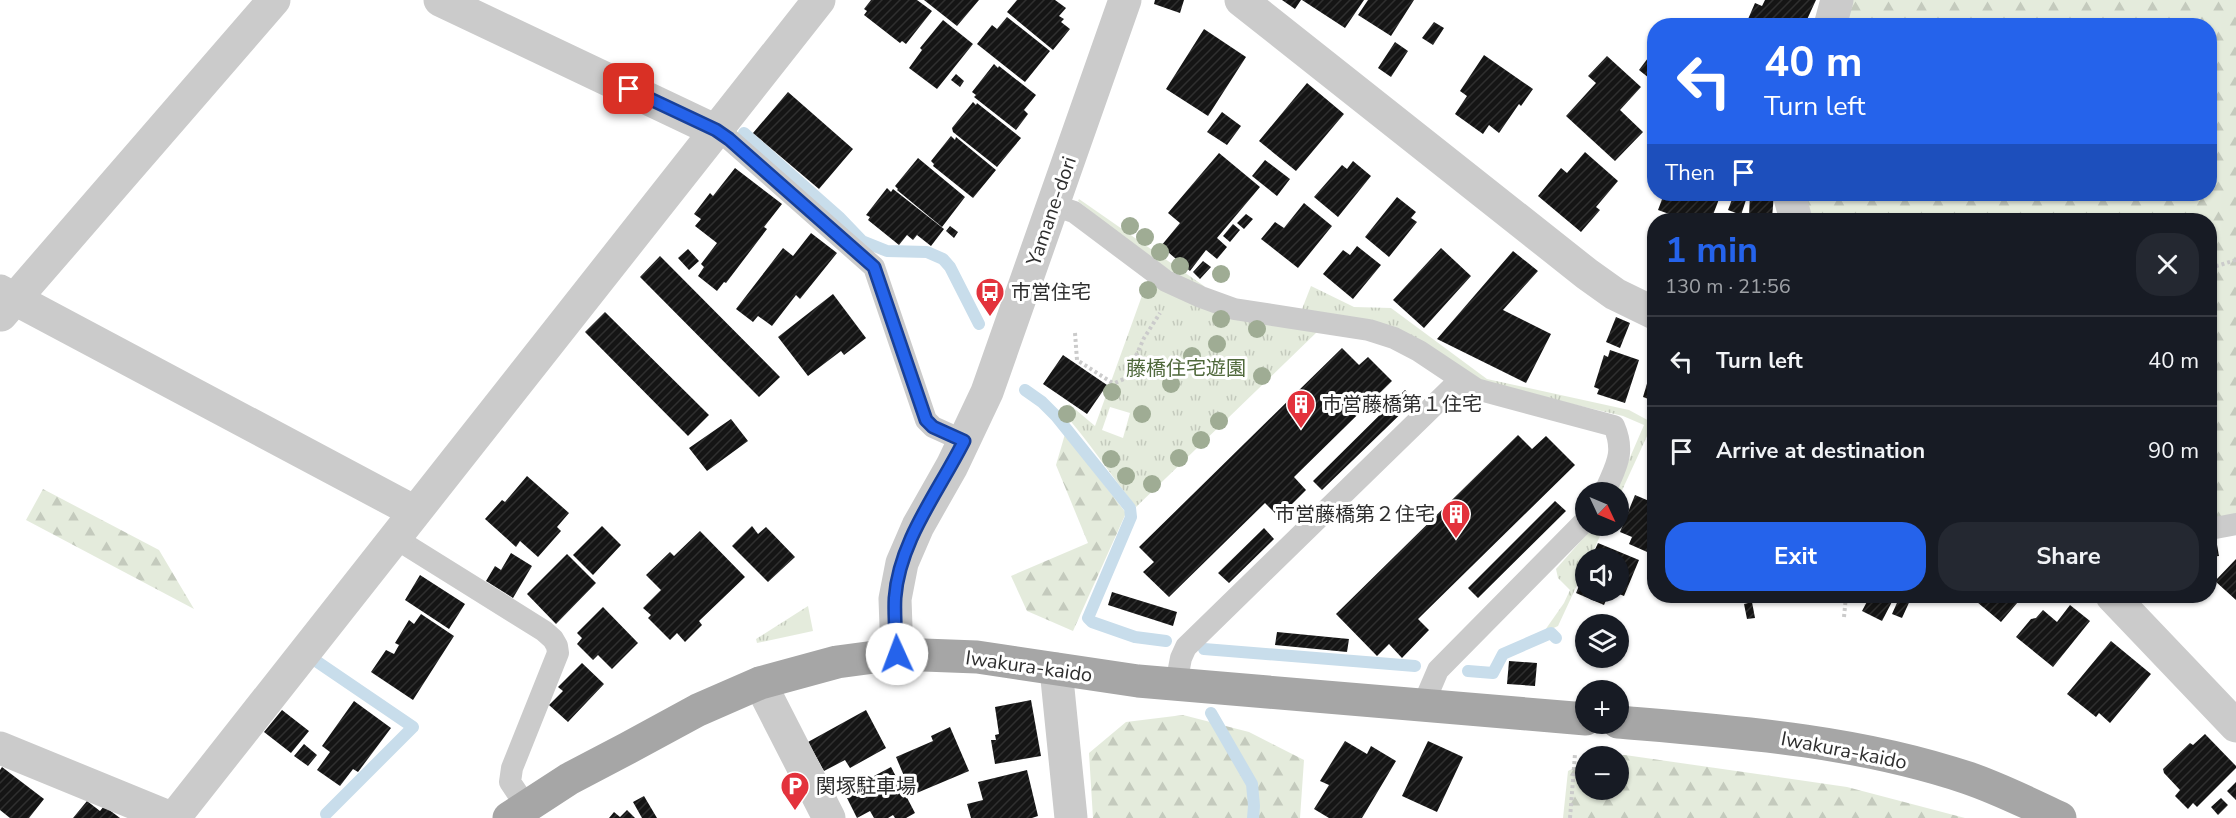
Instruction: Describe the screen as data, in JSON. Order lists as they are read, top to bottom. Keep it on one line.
{"streets":{"main road":["Iwakura-kaido"],"street":["Yamane-dori"]},"crossings":[["Yamane-dori","Iwakura-kaido"]],"parks":["藤橋住宅遊園"],"places":{"bus stop":["市営住宅"],"building":["市営藤橋第１住宅","市営藤橋第２住宅"],"parking":["関塚駐車場"]},"north":"bottom right","page":{"turn":["40 m","Turn left"],"then":"Then","heading":["1 min","130 m · 21:56"],"list":[{"name":"Turn left","value":"40 m"},{"name":"Arrive at destination","value":"90 m"}],"map_buttons":["+","−"],"buttons":["Exit","Share"]}}
